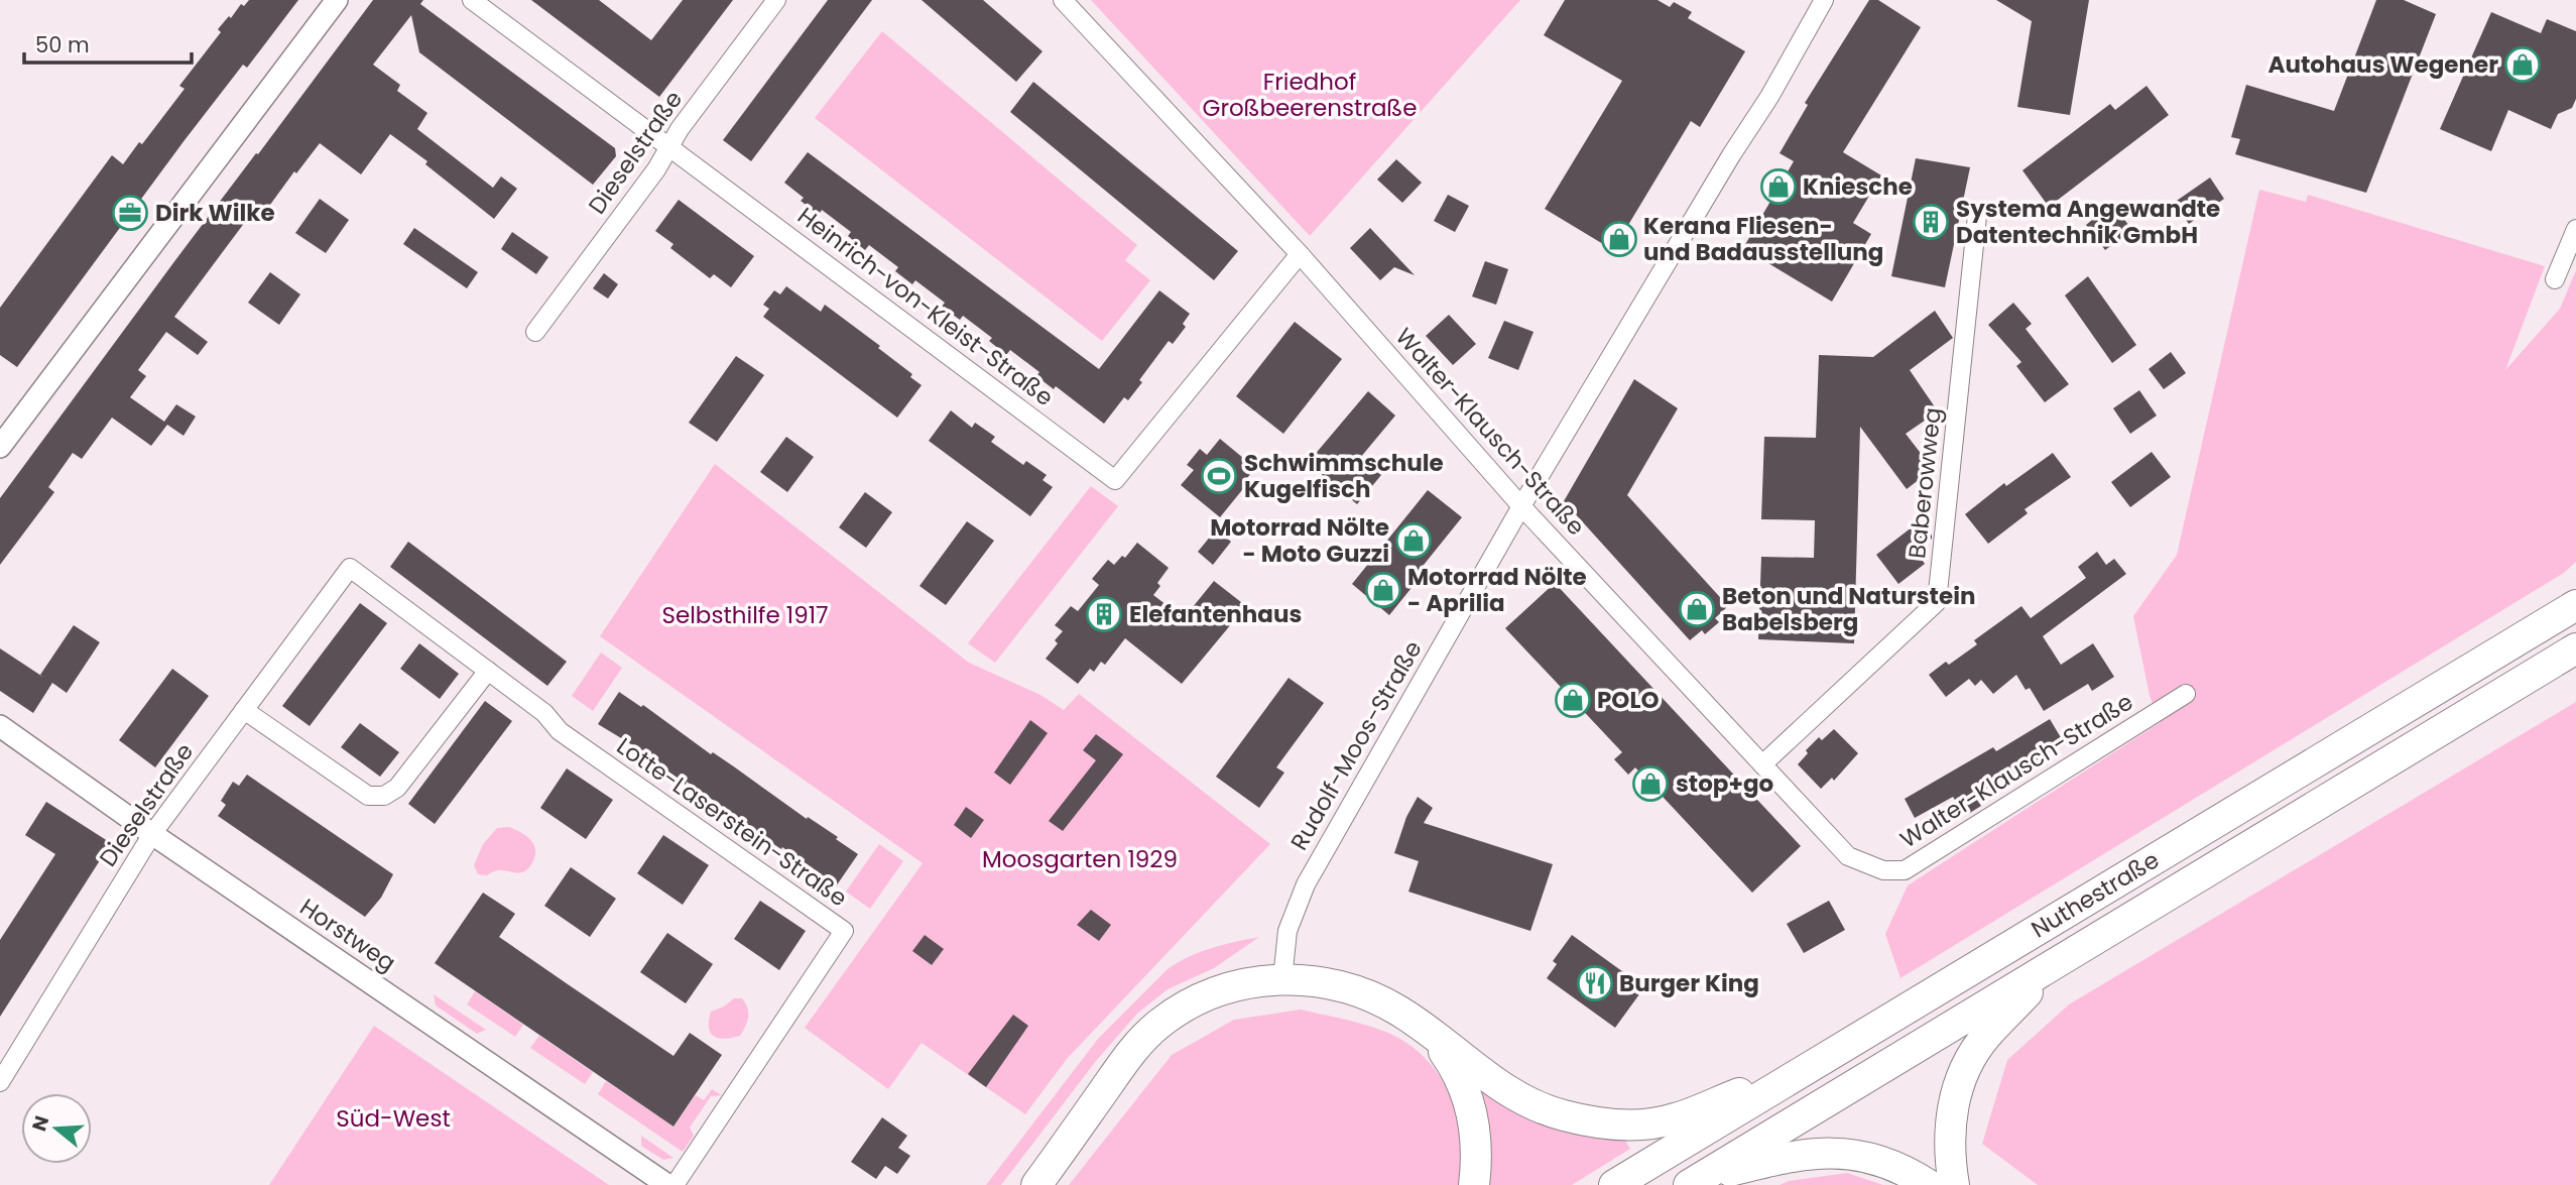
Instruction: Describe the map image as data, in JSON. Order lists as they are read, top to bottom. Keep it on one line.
{"streets":{"highway":["Nuthestraße"],"street":["Dieselstraße","Heinrich-von-Kleist-Straße","Walter-Klausch-Straße","Baberowweg","Rudolf-Moos-Straße","Lotte-Laserstein-Straße","Horstweg"]},"crossings":[["Dieselstraße","Heinrich-von-Kleist-Straße"],["Dieselstraße","Lotte-Laserstein-Straße"],["Dieselstraße","Horstweg"],["Heinrich-von-Kleist-Straße","Walter-Klausch-Straße"],["Walter-Klausch-Straße","Baberowweg"],["Walter-Klausch-Straße","Rudolf-Moos-Straße"]],"parks":["Friedhof Großbeerenstraße","Selbsthilfe 1917","Moosgarten 1929","Süd-West"],"places":{"shop":["Autohaus Wegener","Kniesche","Kerana Fliesen- und Badausstellung","Motorrad Nölte - Moto Guzzi","Motorrad Nölte - Aprilia","Beton und Naturstein Babelsberg","POLO","stop+go"],"office":["Dirk Wilke"],"building":["Systema Angewandte Datentechnik GmbH","Elefantenhaus"],"sports":["Schwimmschule Kugelfisch"],"restaurant":["Burger King"]},"scale_bar":"50 m","north":"left"}
